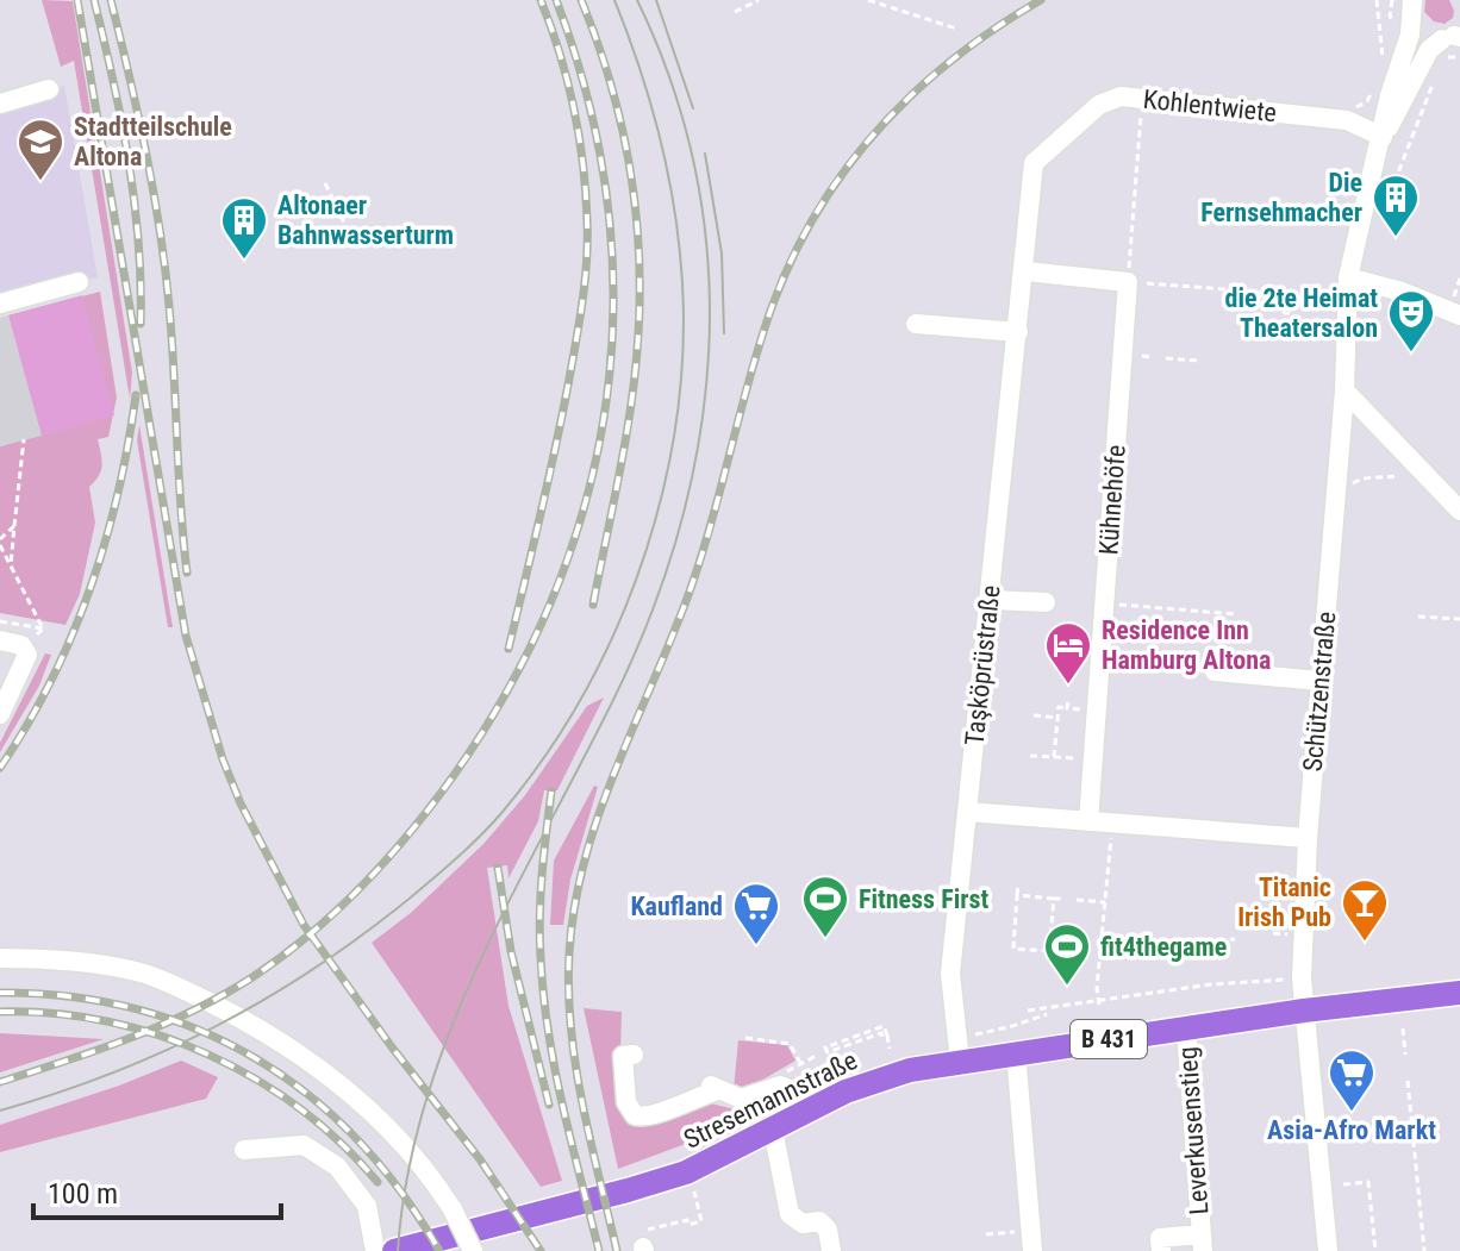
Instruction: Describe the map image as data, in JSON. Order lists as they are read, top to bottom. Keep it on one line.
{"streets":{"main road":["B 431","Stresemannstraße"],"street":["Kohlentwiete","Kühnehöfe","Taşköprüstraße","Schützenstraße","Leverkusenstieg"]},"crossings":[["Kohlentwiete","Taşköprüstraße"],["Kohlentwiete","Schützenstraße"],["Taşköprüstraße","Stresemannstraße"],["Schützenstraße","Stresemannstraße"],["Stresemannstraße","Leverkusenstieg"]],"places":{"school or university":["Stadtteilschule Altona"],"building":["Die Fernsehmacher","Altonaer Bahnwasserturm"],"theatre":["die 2te Heimat Theatersalon"],"hotel":["Residence Inn Hamburg Altona"],"sports":["Fitness First","fit4thegame"],"bar":["Titanic Irish Pub"],"supermarket":["Kaufland","Asia-Afro Markt"]},"scale_bar":"100 m"}
